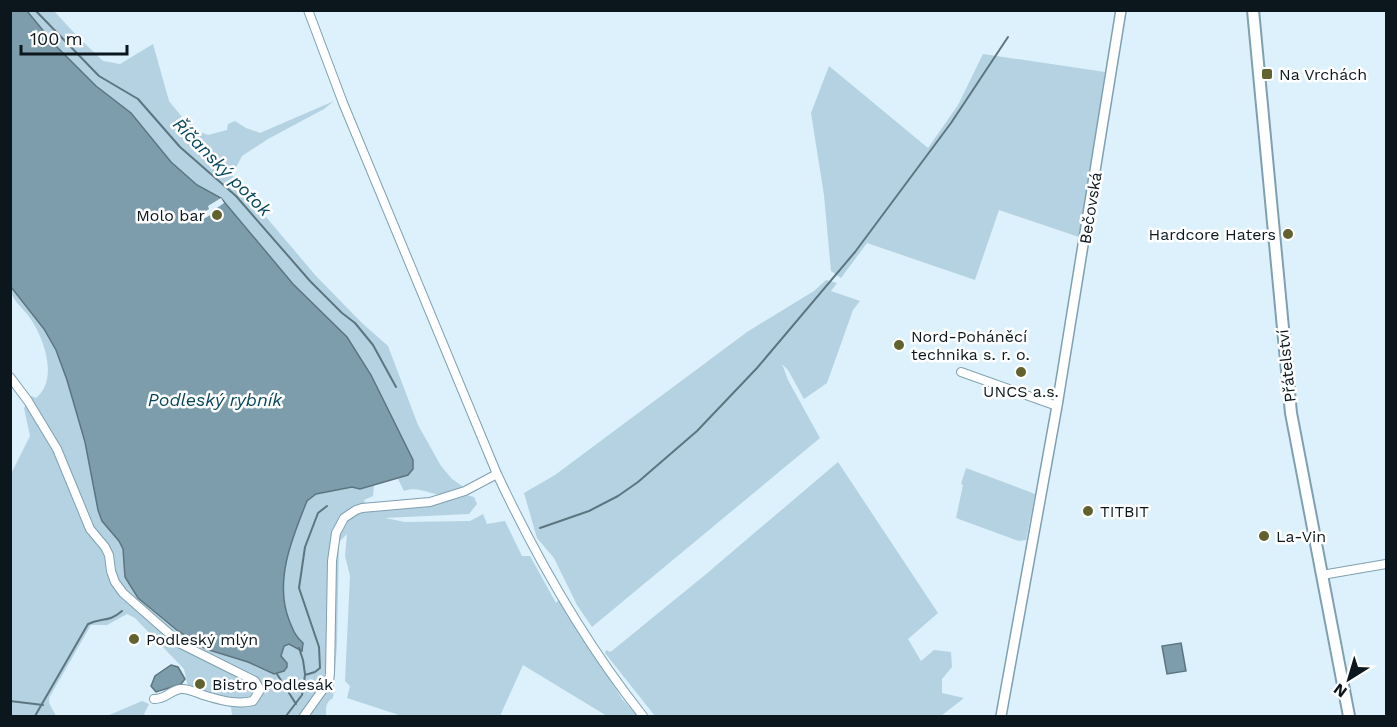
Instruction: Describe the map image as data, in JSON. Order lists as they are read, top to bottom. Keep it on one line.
{"streets":{"main road":["Přátelství"],"street":["Bečovská"]},"water":["Říčanský potok","Podleský rybník"],"places":{"transit":["Na Vrchách"],"other":["Molo bar","Hardcore Haters","Nord-Poháněcí technika s. r. o.","UNCS a.s.","TITBIT","La-Vin","Podleský mlýn","Bistro Podlesák"]},"scale_bar":"100 m","north":"bottom left"}
